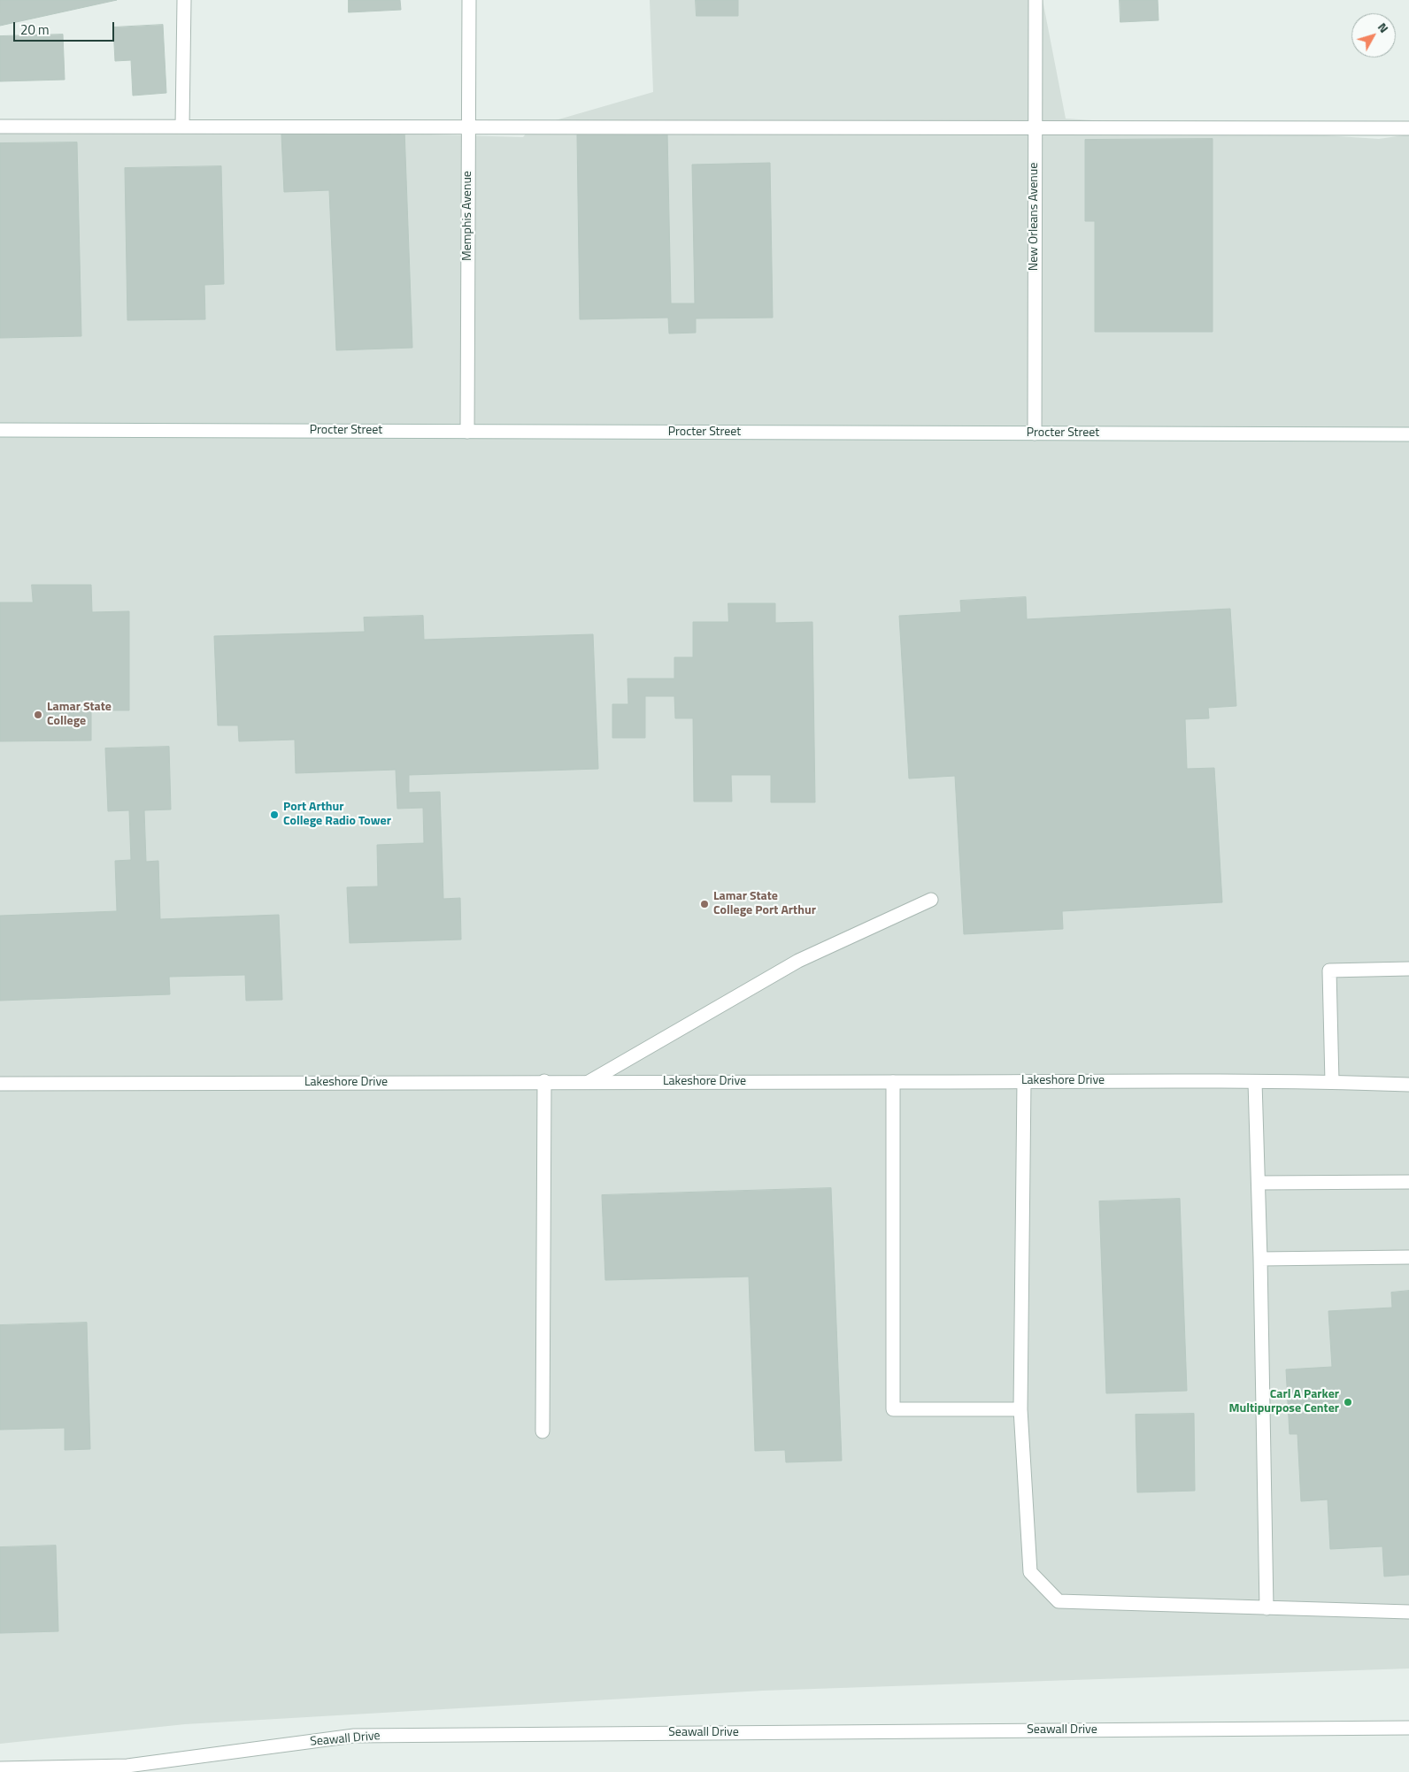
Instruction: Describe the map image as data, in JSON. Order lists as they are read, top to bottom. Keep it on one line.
{"streets":{"street":["Memphis Avenue","New Orleans Avenue","Procter Street","Lakeshore Drive","Seawall Drive"]},"crossings":[["Memphis Avenue","Procter Street"],["New Orleans Avenue","Procter Street"]],"places":["Lamar State College","Port Arthur College Radio Tower","Lamar State College Port Arthur","Carl A Parker Multipurpose Center"],"scale_bar":"20 m","north":"top right"}
